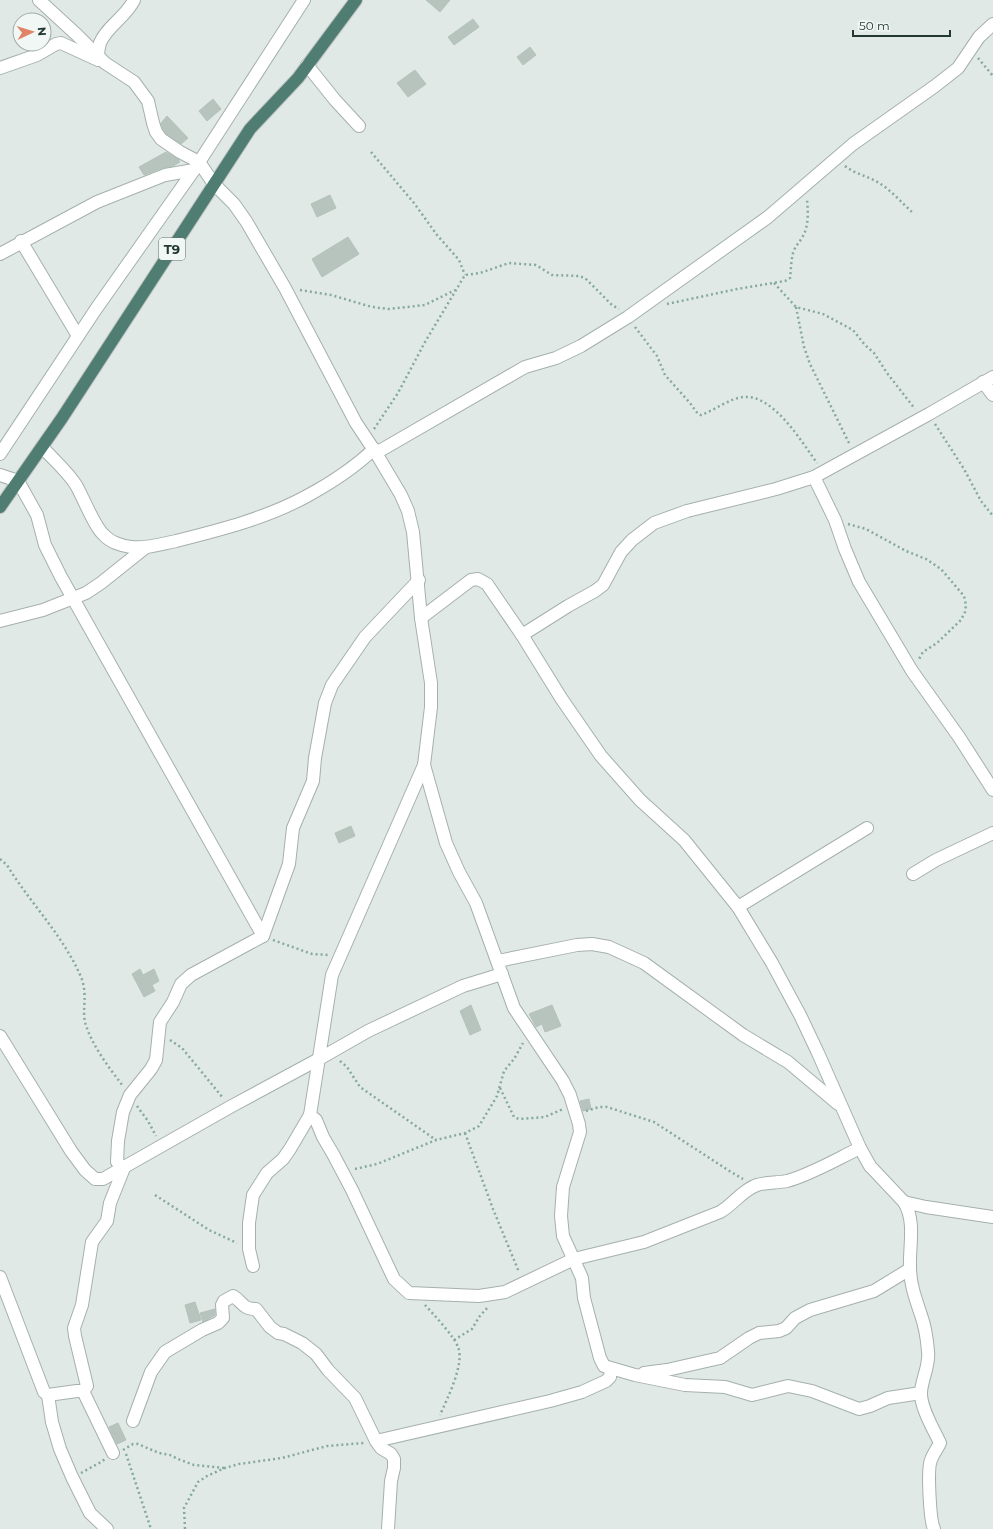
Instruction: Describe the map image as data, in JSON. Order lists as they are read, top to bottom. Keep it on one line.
{"streets":{"highway":["T9"]},"scale_bar":"50 m","north":"right"}
